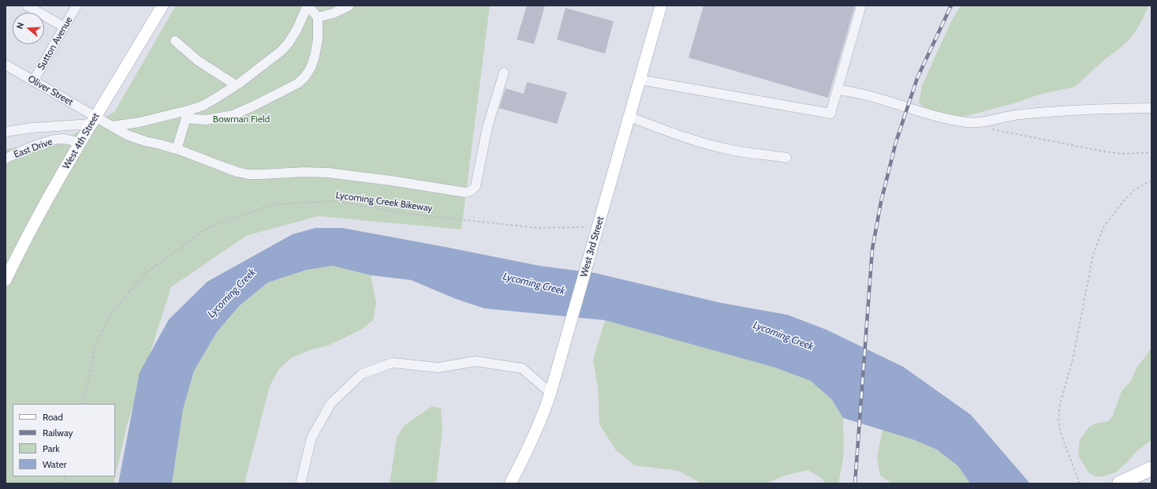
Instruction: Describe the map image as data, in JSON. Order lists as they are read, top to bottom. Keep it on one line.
{"streets":{"main road":["West 4th Street","West 3rd Street"],"street":["Sutton Avenue","Oliver Street","East Drive"],"path":["Lycoming Creek Bikeway"]},"crossings":[["Sutton Avenue","Oliver Street"],["Oliver Street","West 4th Street"],["West 4th Street","East Drive"],["Lycoming Creek Bikeway","West 3rd Street"]],"water":["Lycoming Creek"],"parks":["Bowman Field"],"legend":["Road","Railway","Park","Water"],"north":"left"}
